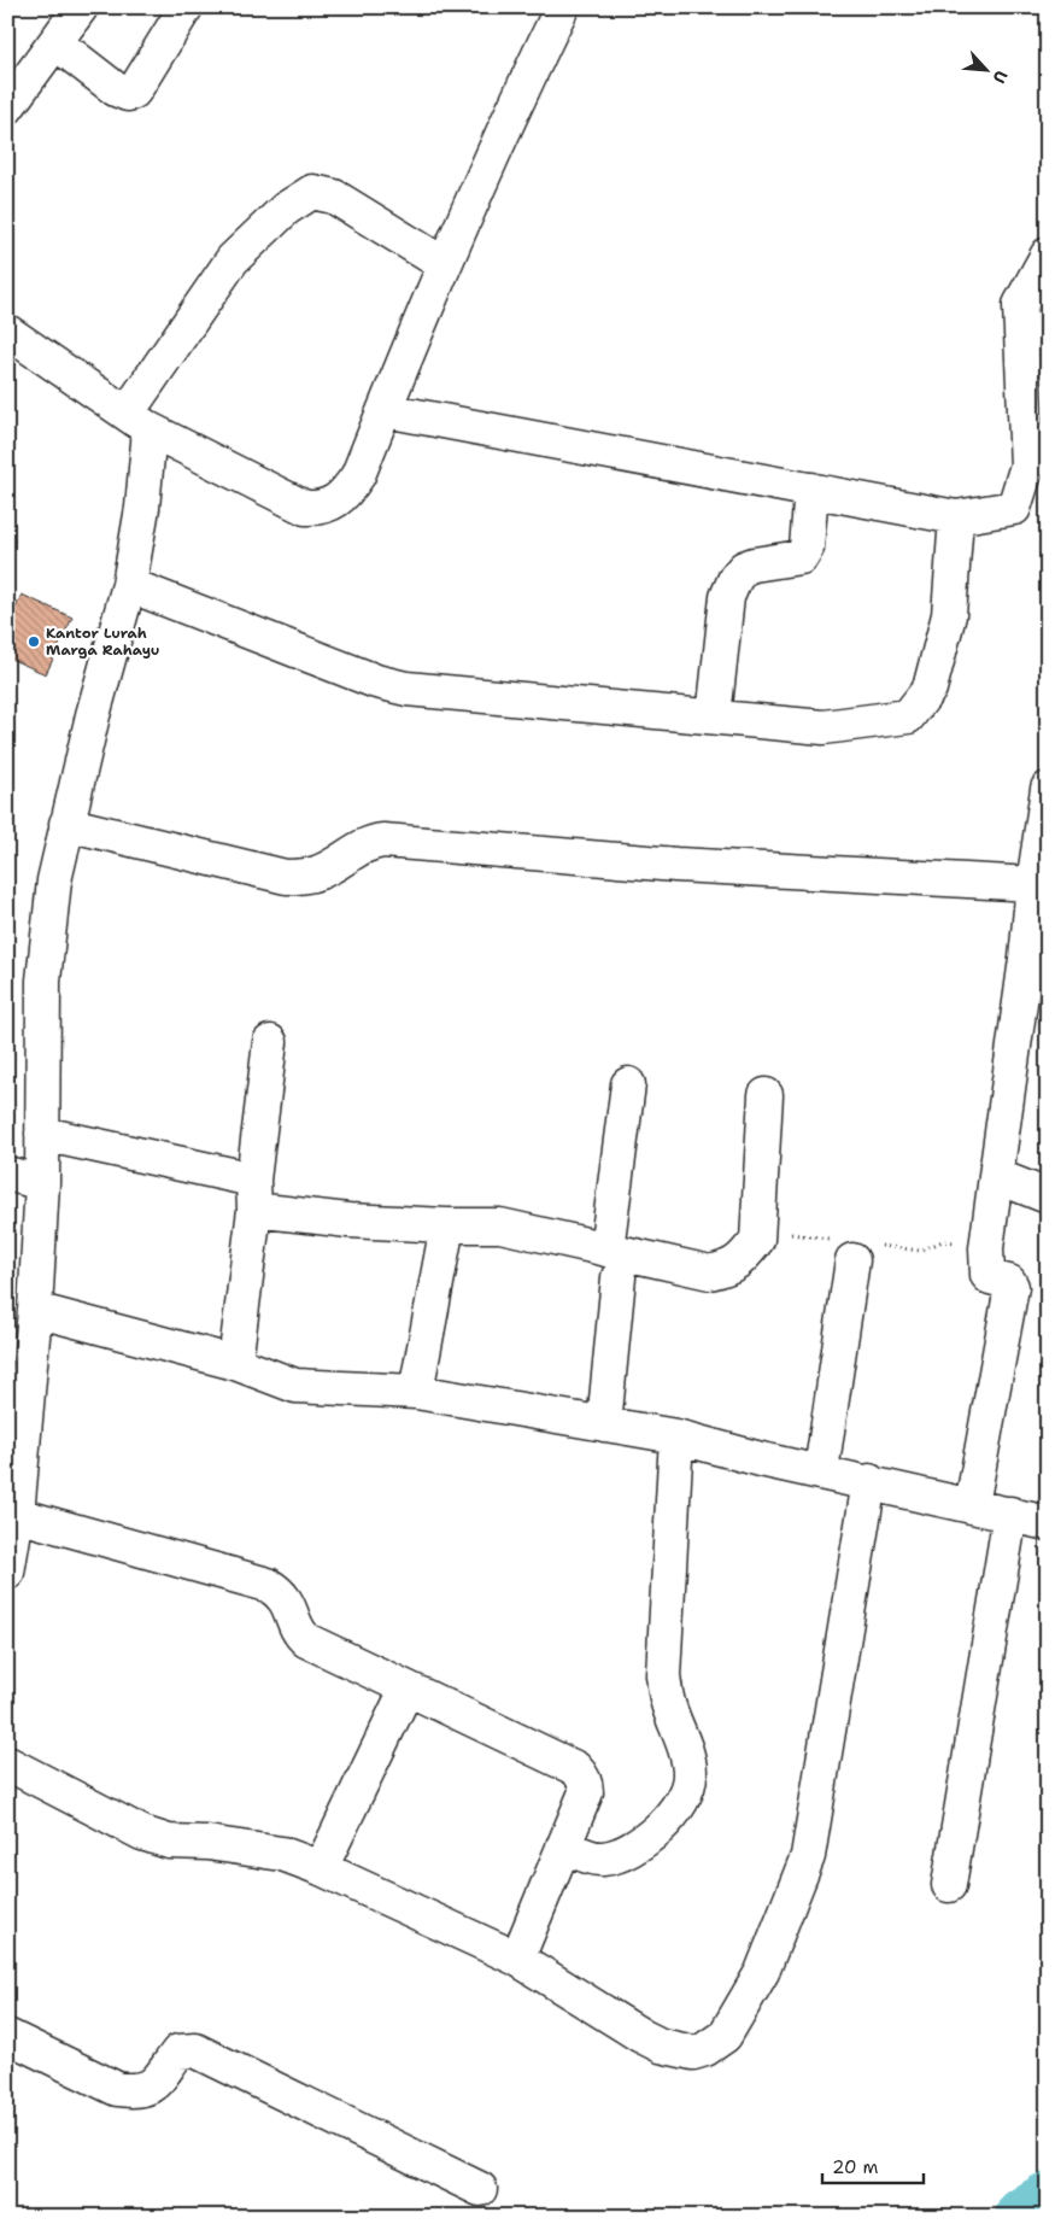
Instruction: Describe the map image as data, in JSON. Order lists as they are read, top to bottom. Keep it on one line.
{"places":["Kantor Lurah Marga Rahayu"],"scale_bar":"20 m","north":"bottom right"}
